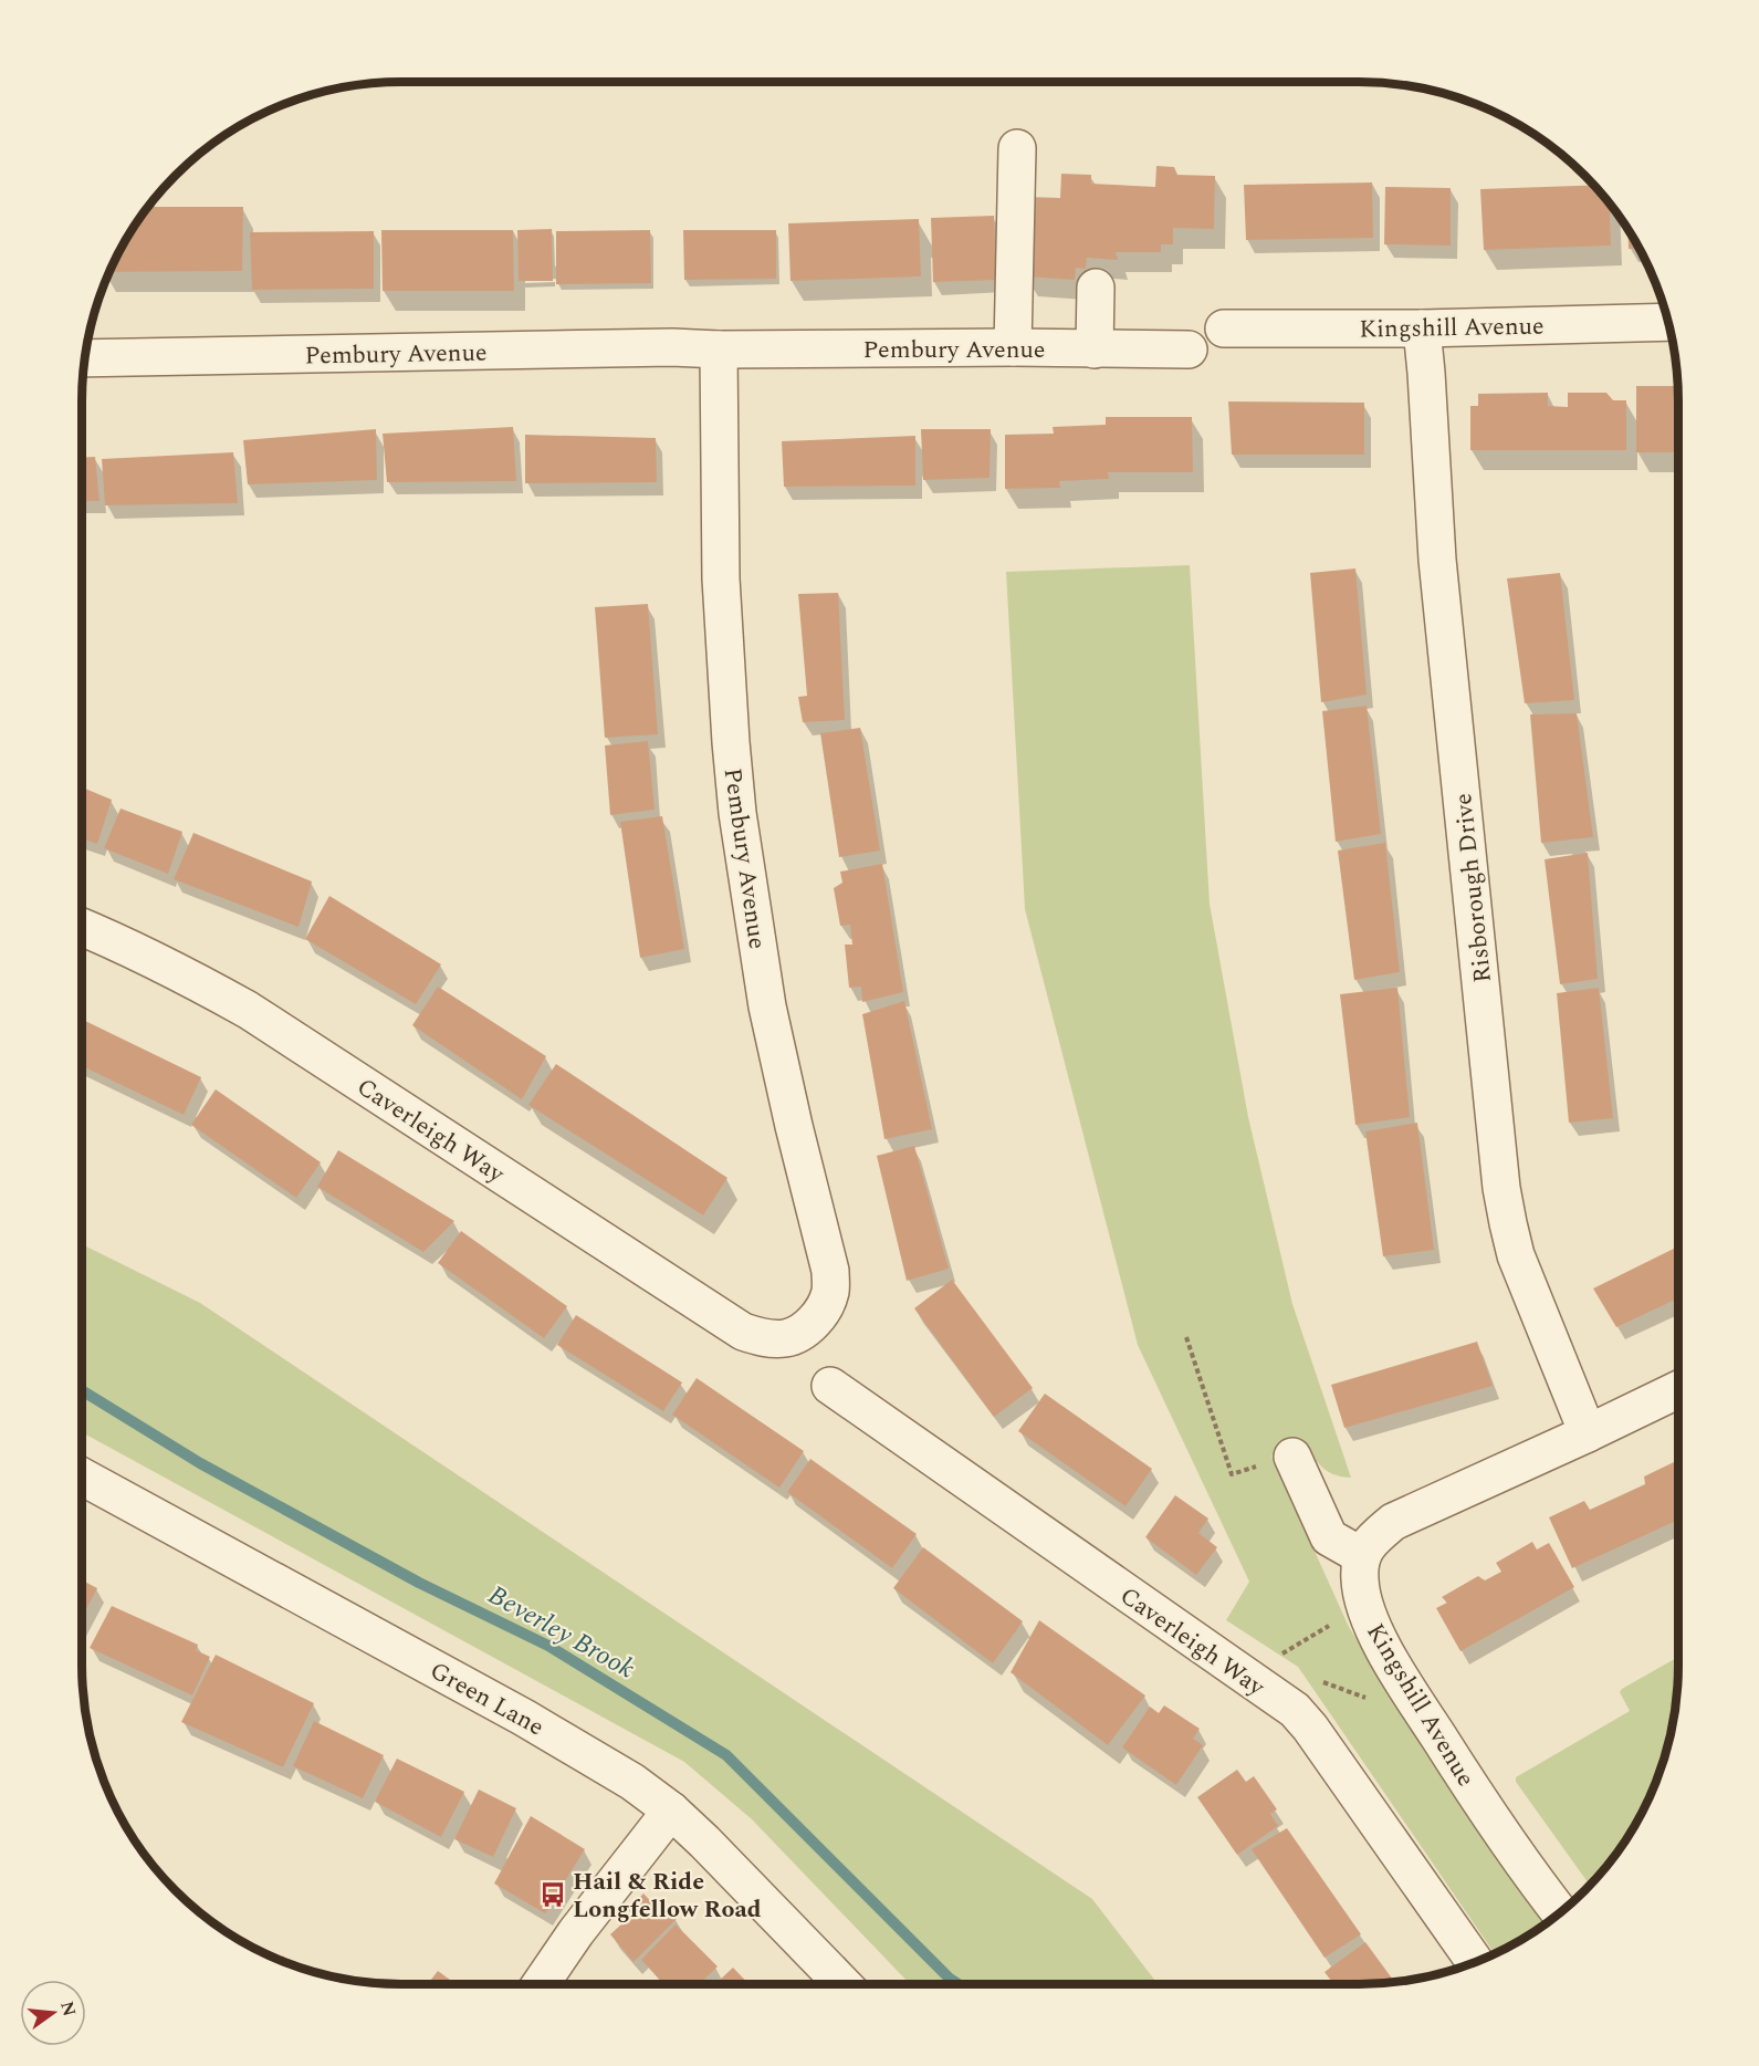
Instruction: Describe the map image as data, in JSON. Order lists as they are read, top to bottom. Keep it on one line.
{"streets":{"street":["Kingshill Avenue","Pembury Avenue","Risborough Drive","Caverleigh Way","Green Lane"]},"crossings":[["Kingshill Avenue","Risborough Drive"],["Pembury Avenue","Caverleigh Way"]],"water":["Beverley Brook"],"places":{"bus stop":["Hail & Ride Longfellow Road"]},"north":"right"}
